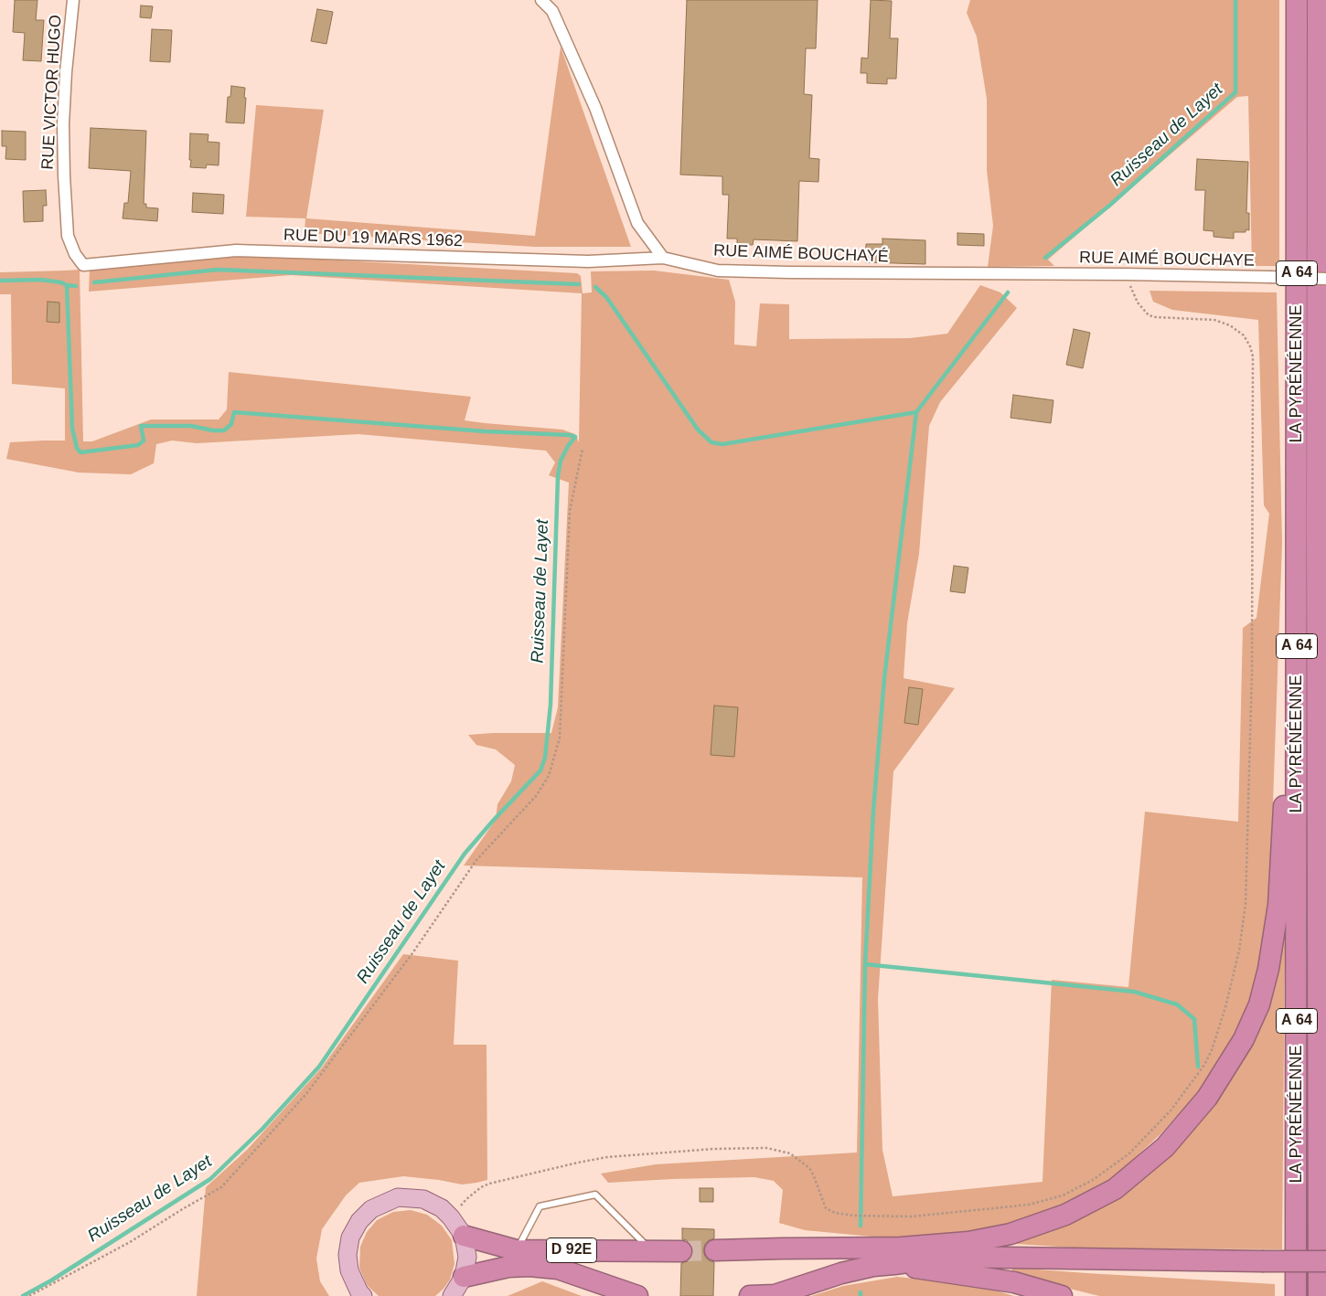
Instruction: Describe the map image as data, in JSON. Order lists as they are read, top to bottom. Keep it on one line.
{"streets":{"highway":["A 64","LA PYRÉNÉENNE","D 92E"],"street":["RUE VICTOR HUGO","RUE DU 19 MARS 1962","RUE AIMÉ BOUCHAYÉ","RUE AIMÉ BOUCHAYE"]},"crossings":[["RUE VICTOR HUGO","RUE DU 19 MARS 1962"],["RUE DU 19 MARS 1962","RUE AIMÉ BOUCHAYÉ"],["RUE AIMÉ BOUCHAYÉ","RUE AIMÉ BOUCHAYE"]],"water":["Ruisseau de Layet"]}
